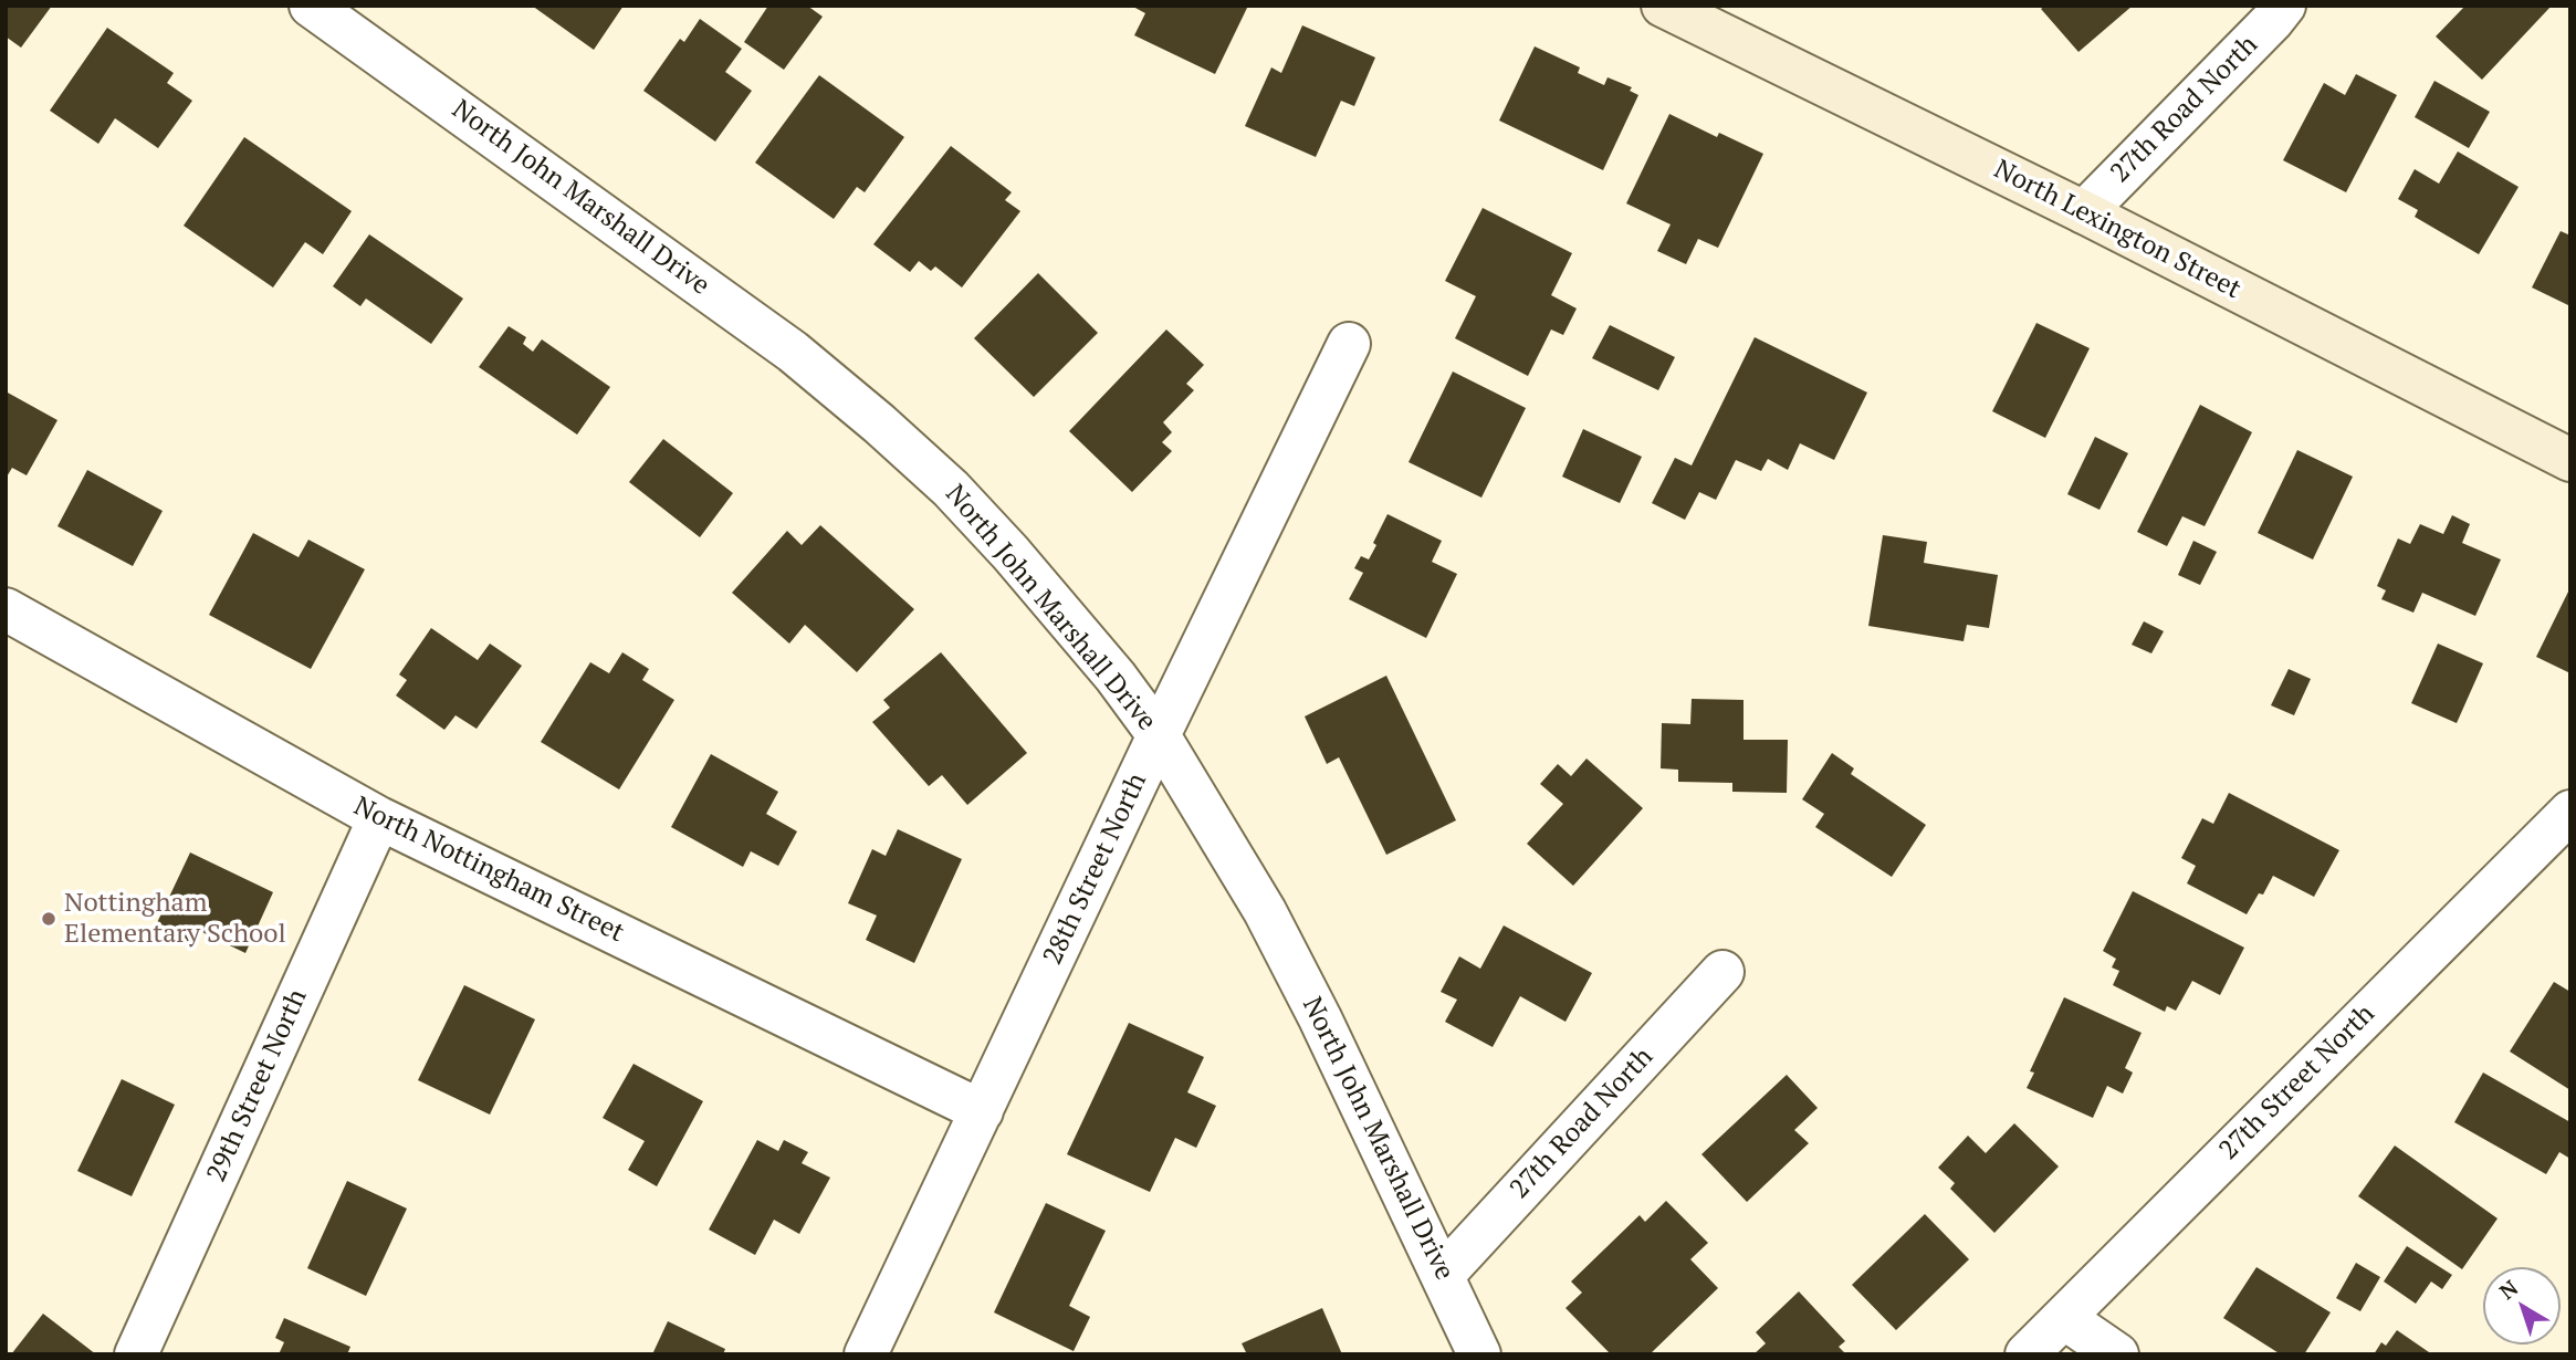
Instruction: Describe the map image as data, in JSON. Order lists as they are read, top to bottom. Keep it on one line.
{"streets":{"street":["27th Road North","North John Marshall Drive","North Lexington Street","28th Street North","North Nottingham Street","27th Street North","29th Street North"]},"crossings":[["27th Road North","North John Marshall Drive"],["27th Road North","North Lexington Street"],["North John Marshall Drive","28th Street North"],["28th Street North","North Nottingham Street"],["North Nottingham Street","29th Street North"]],"places":["Nottingham Elementary School"],"north":"top left"}
